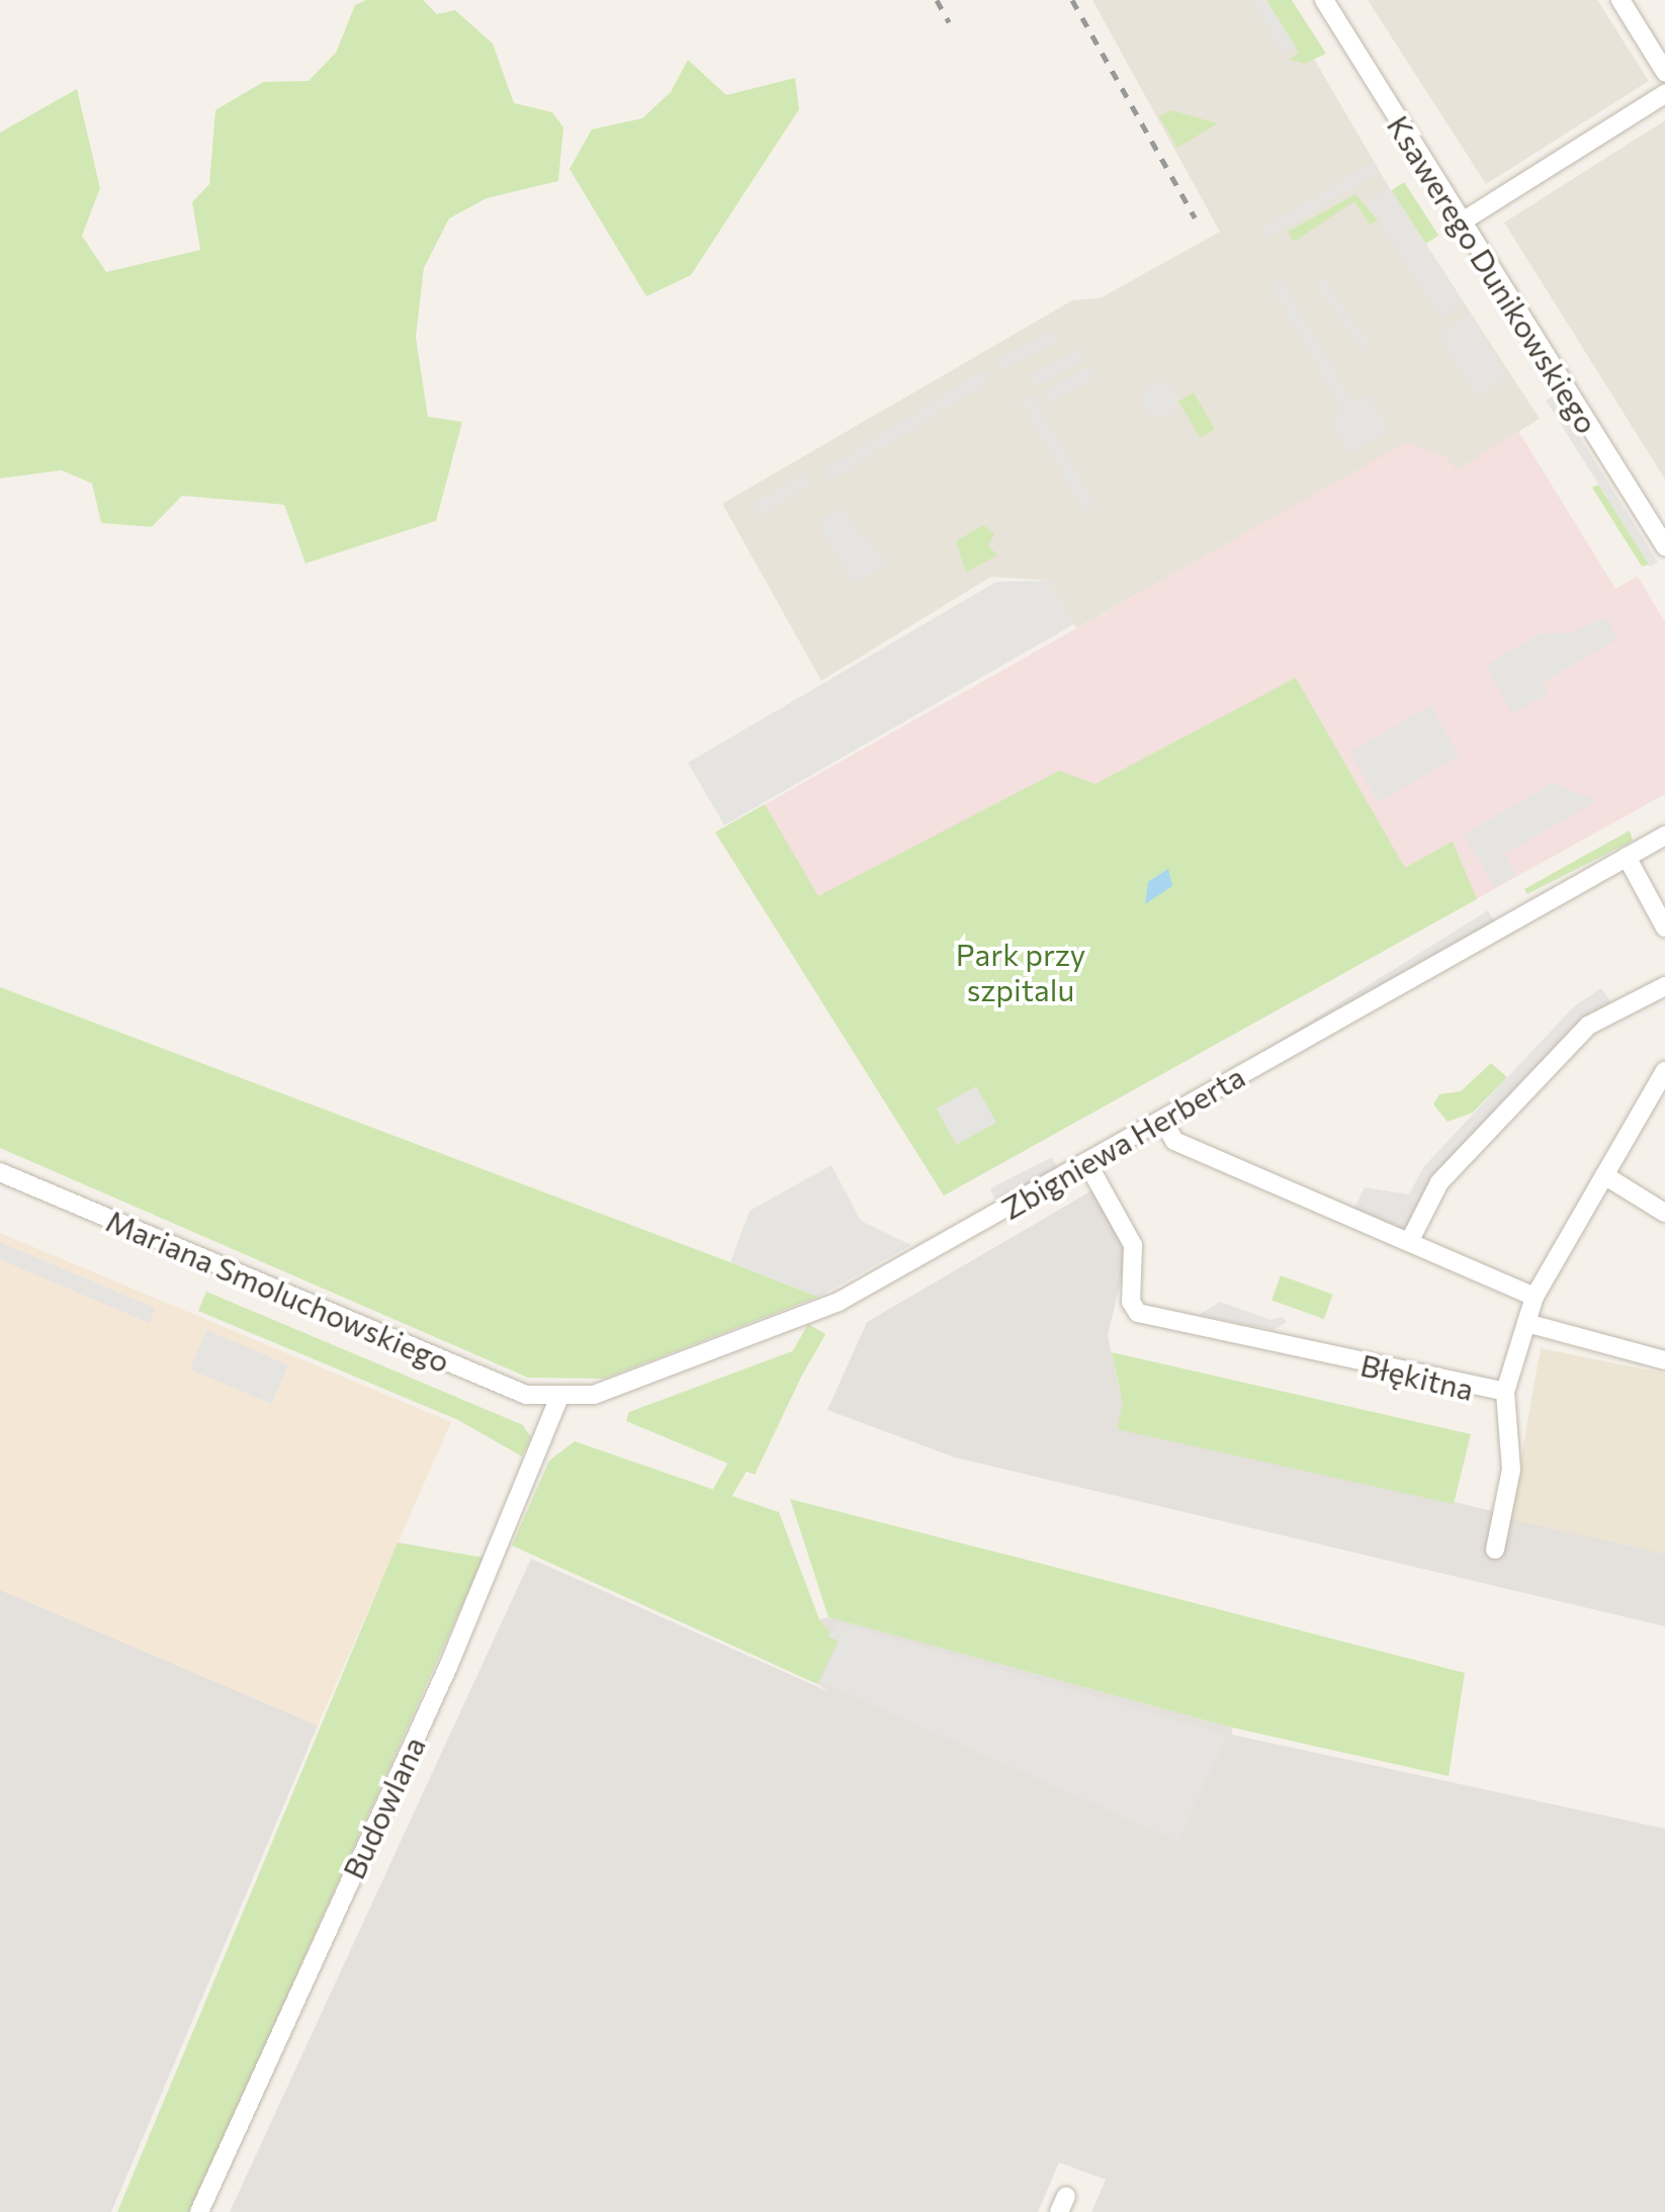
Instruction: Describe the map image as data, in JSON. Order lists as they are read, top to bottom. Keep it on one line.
{"streets":{"street":["Ksawerego Dunikowskiego","Zbigniewa Herberta","Mariana Smoluchowskiego","Błękitna","Budowlana"]},"crossings":[["Zbigniewa Herberta","Mariana Smoluchowskiego"],["Zbigniewa Herberta","Błękitna"],["Zbigniewa Herberta","Budowlana"],["Mariana Smoluchowskiego","Budowlana"]],"parks":["Park przy szpitalu"]}
